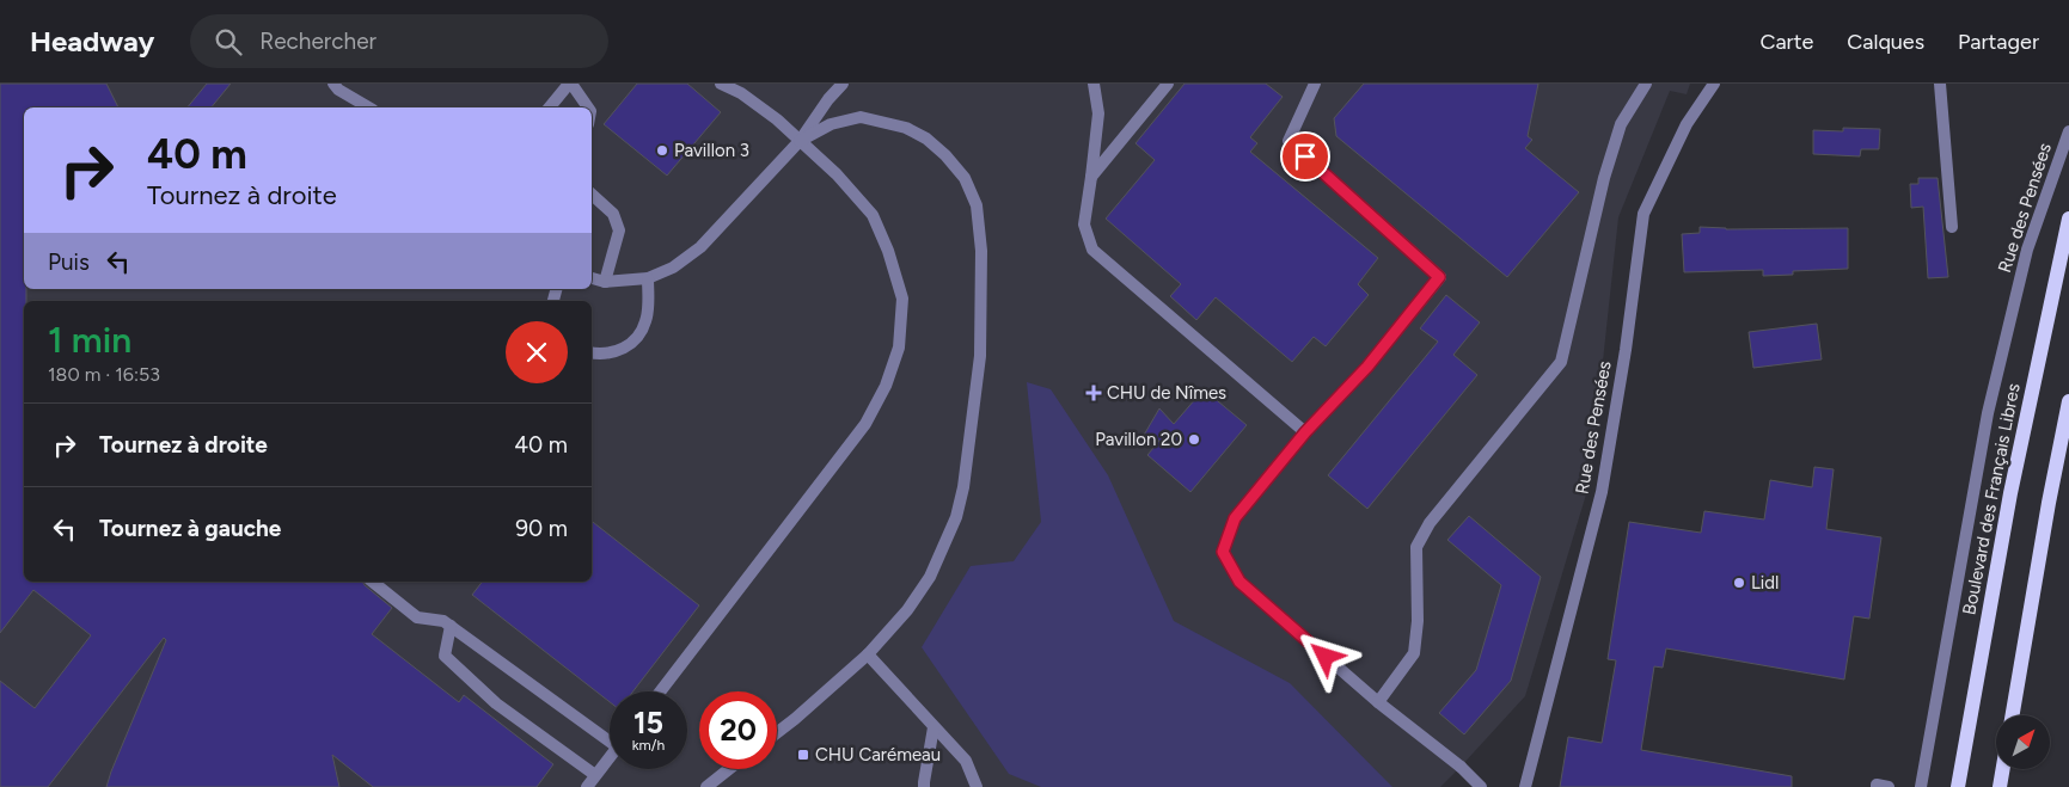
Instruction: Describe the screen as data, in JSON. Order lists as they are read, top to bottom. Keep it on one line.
{"streets":{"main road":["Boulevard des Français Libres"],"street":["Rue des Pensées"]},"places":{"other":["Pavillon 3","Pavillon 20","Lidl"],"health":["CHU de Nîmes"],"transit":["CHU Carémeau"]},"north":"top right","page":{"header":"Headway","search":"Rechercher","nav":["Carte","Calques","Partager"],"turn":["40 m","Tournez à droite"],"then":"Puis","heading":["1 min","180 m · 16:53"],"list":[{"name":"Tournez à droite","value":"40 m"},{"name":"Tournez à gauche","value":"90 m"}],"speed":"15 km/h","limit":"20"}}
